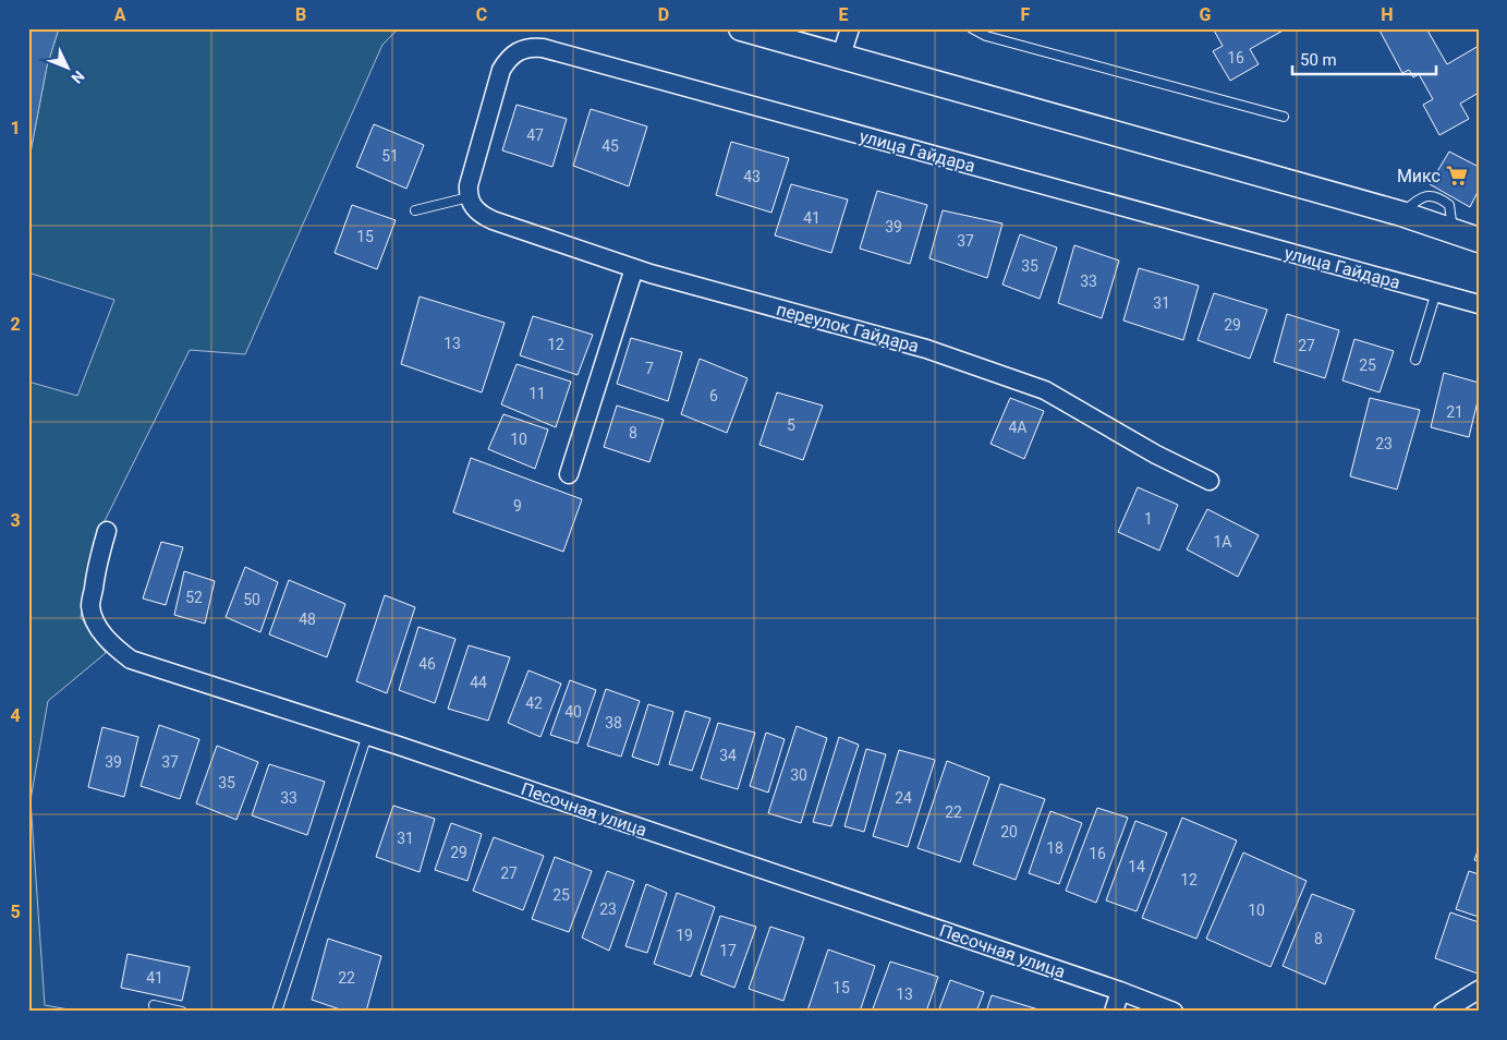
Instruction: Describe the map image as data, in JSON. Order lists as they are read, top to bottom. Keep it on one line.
{"streets":{"street":["улица Гайдара","переулок Гайдара","Песочная улица"]},"crossings":[["улица Гайдара","переулок Гайдара"]],"places":{"supermarket":["Микс"]},"house_numbers":["16","47","45","51","43","41","39","15","37","35","33","31","29","13","12","27","25","7","11","6","21","5","4А","8","10","23","9","1","1А","52","50","48","46","44","42","40","38","34","39","37","30","35","33","24","22","20","31","18","29","16","14","27","12","25","23","10","19","8","17","41","22","15","13"],"scale_bar":"50 m","north":"bottom right","grid":{"columns":["A","B","C","D","E","F","G","H"],"rows":["1","2","3","4","5"]}}
